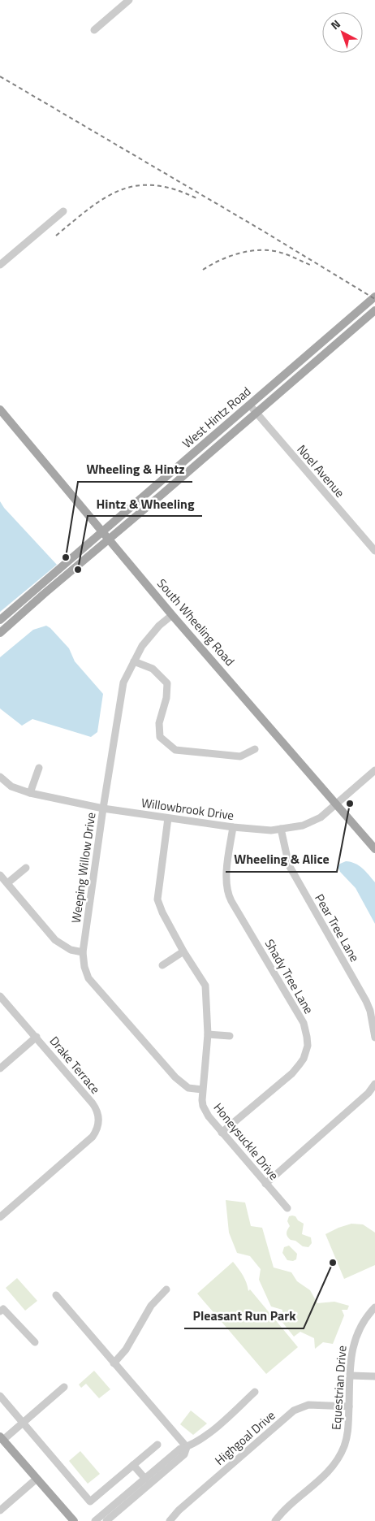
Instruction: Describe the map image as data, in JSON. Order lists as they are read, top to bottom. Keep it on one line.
{"streets":{"main road":["West Hintz Road","South Wheeling Road"],"street":["Noel Avenue","Willowbrook Drive","Weeping Willow Drive","Pear Tree Lane","Shady Tree Lane","Drake Terrace","Honeysuckle Drive","Equestrian Drive","Highgoal Drive"]},"crossings":[["West Hintz Road","Noel Avenue"],["West Hintz Road","South Wheeling Road"],["South Wheeling Road","Willowbrook Drive"],["South Wheeling Road","Weeping Willow Drive"],["Willowbrook Drive","Weeping Willow Drive"],["Willowbrook Drive","Pear Tree Lane"],["Willowbrook Drive","Shady Tree Lane"],["Willowbrook Drive","Honeysuckle Drive"],["Weeping Willow Drive","Honeysuckle Drive"],["Shady Tree Lane","Honeysuckle Drive"],["Equestrian Drive","Highgoal Drive"]],"places":["Wheeling & Hintz","Hintz & Wheeling","Wheeling & Alice","Pleasant Run Park"],"north":"top left"}
